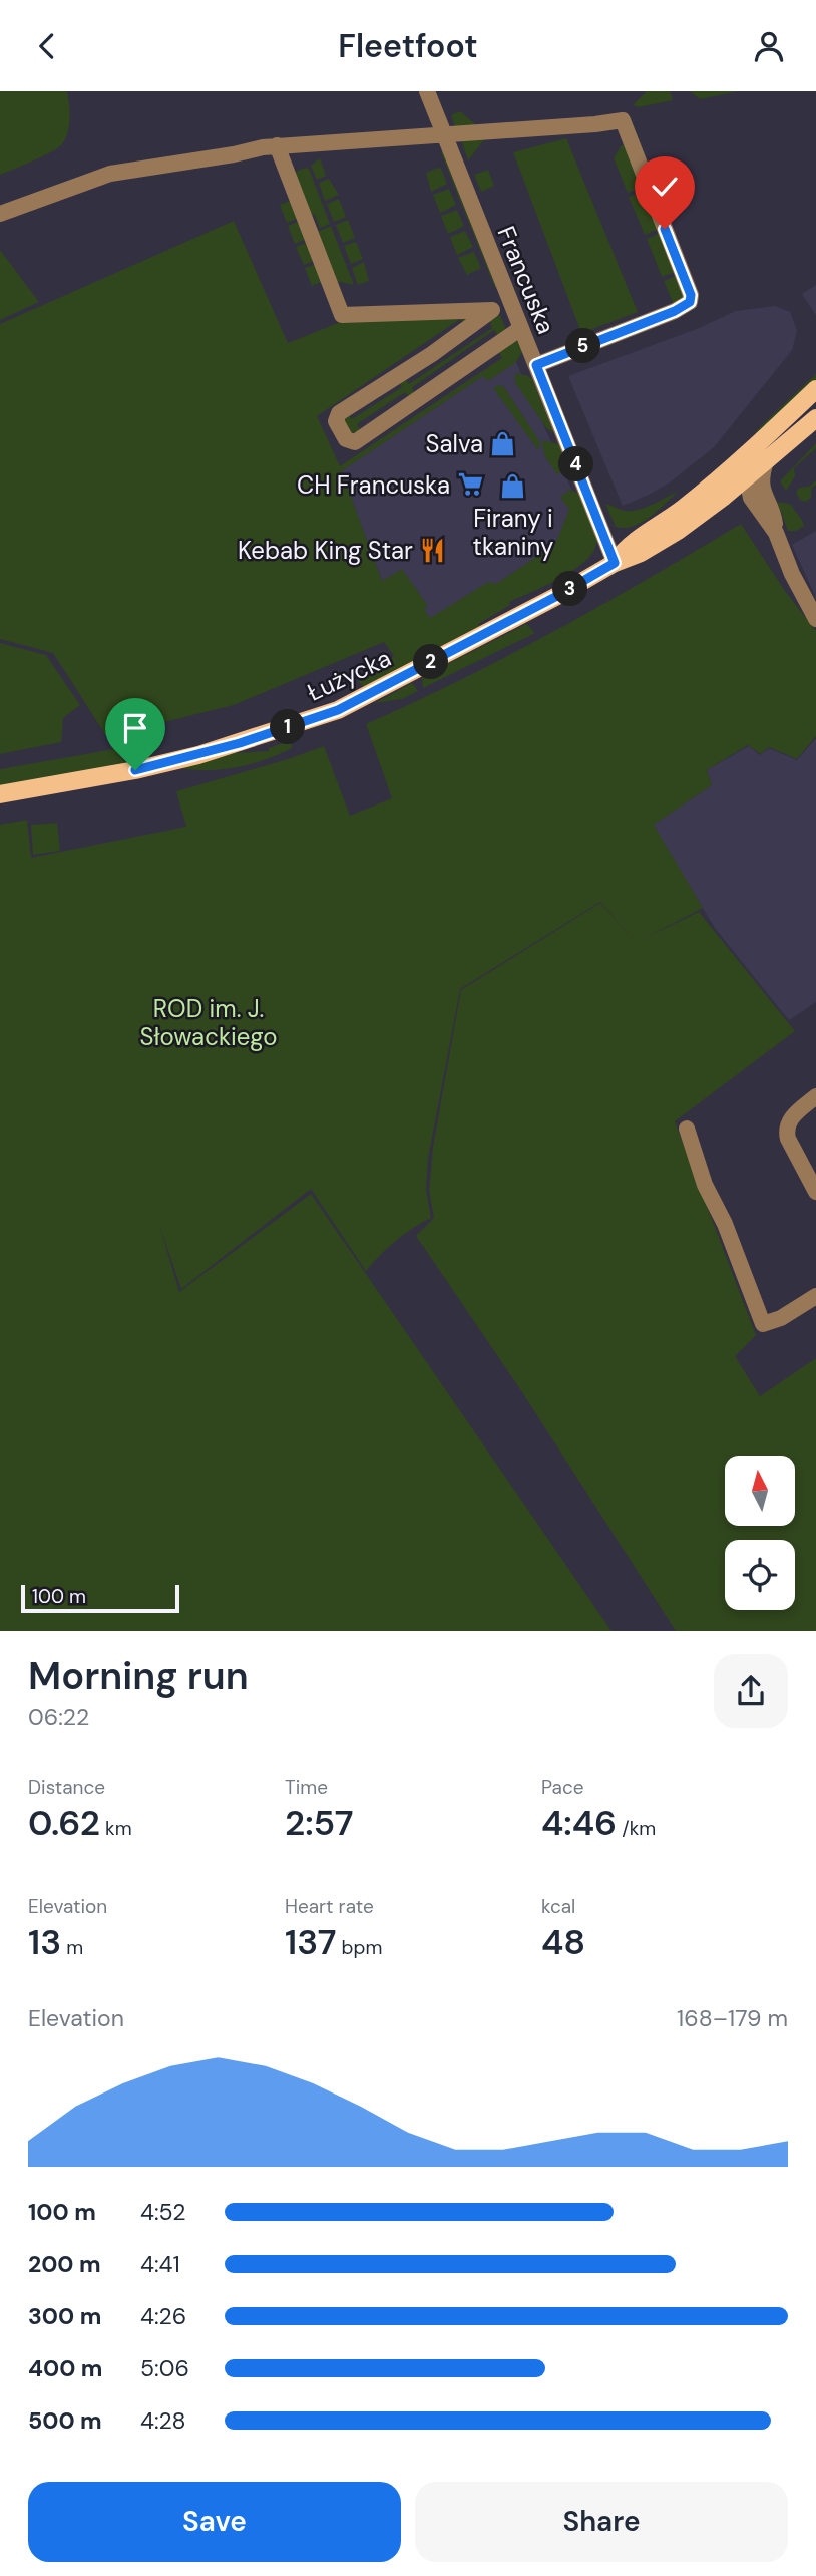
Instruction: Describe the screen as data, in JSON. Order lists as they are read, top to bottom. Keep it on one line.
{"streets":{"main road":["Łużycka"],"street":["Francuska"]},"crossings":[["Francuska","Łużycka"]],"parks":["ROD im. J. Słowackiego"],"places":{"shop":["Salva","Firany i tkaniny"],"supermarket":["CH Francuska"],"restaurant":["Kebab King Star"]},"scale_bar":"100 m","north":"top","page":{"header":"Fleetfoot","pins":["5","4","3","2","1"],"scale":"100 m","heading":["Morning run","06:22"],"stats":[["Distance","0.62 km"],["Time","2:57"],["Pace","4:46 /km"],["Elevation","13 m"],["Heart rate","137 bpm"],["kcal","48"]],"chart":["Elevation","168–179 m"],"list":[{"name":"100 m","note":"4:52"},{"name":"200 m","note":"4:41"},{"name":"300 m","note":"4:26"},{"name":"400 m","note":"5:06"},{"name":"500 m","note":"4:28"}],"buttons":["Save","Share"]}}
